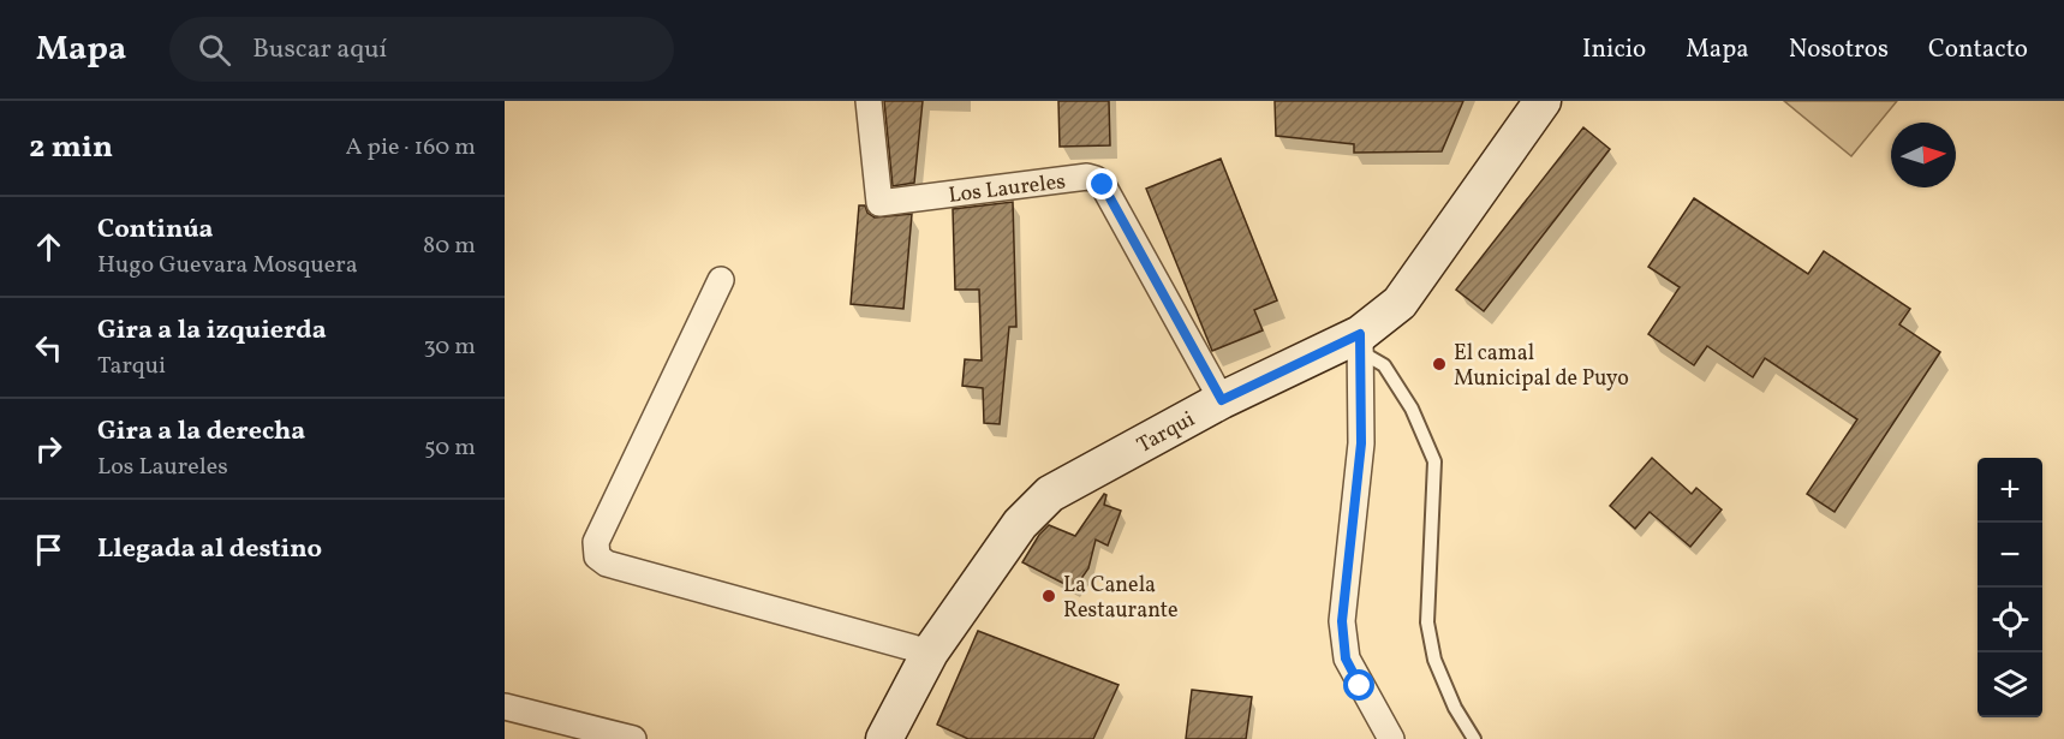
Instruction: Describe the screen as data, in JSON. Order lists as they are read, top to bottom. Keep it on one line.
{"streets":{"street":["Los Laureles","Tarqui"]},"crossings":[["Los Laureles","Tarqui"]],"places":["El camal Municipal de Puyo","La Canela Restaurante"],"north":"right","page":{"header":"Mapa","search":"Buscar aquí","nav":["Inicio","Mapa","Nosotros","Contacto"],"heading":["2 min","A pie · 160 m"],"list":[["Continúa","Hugo Guevara Mosquera","80 m"],["Gira a la izquierda","Tarqui","30 m"],["Gira a la derecha","Los Laureles","50 m"],"Llegada al destino"],"map_buttons":["+","−"]}}
